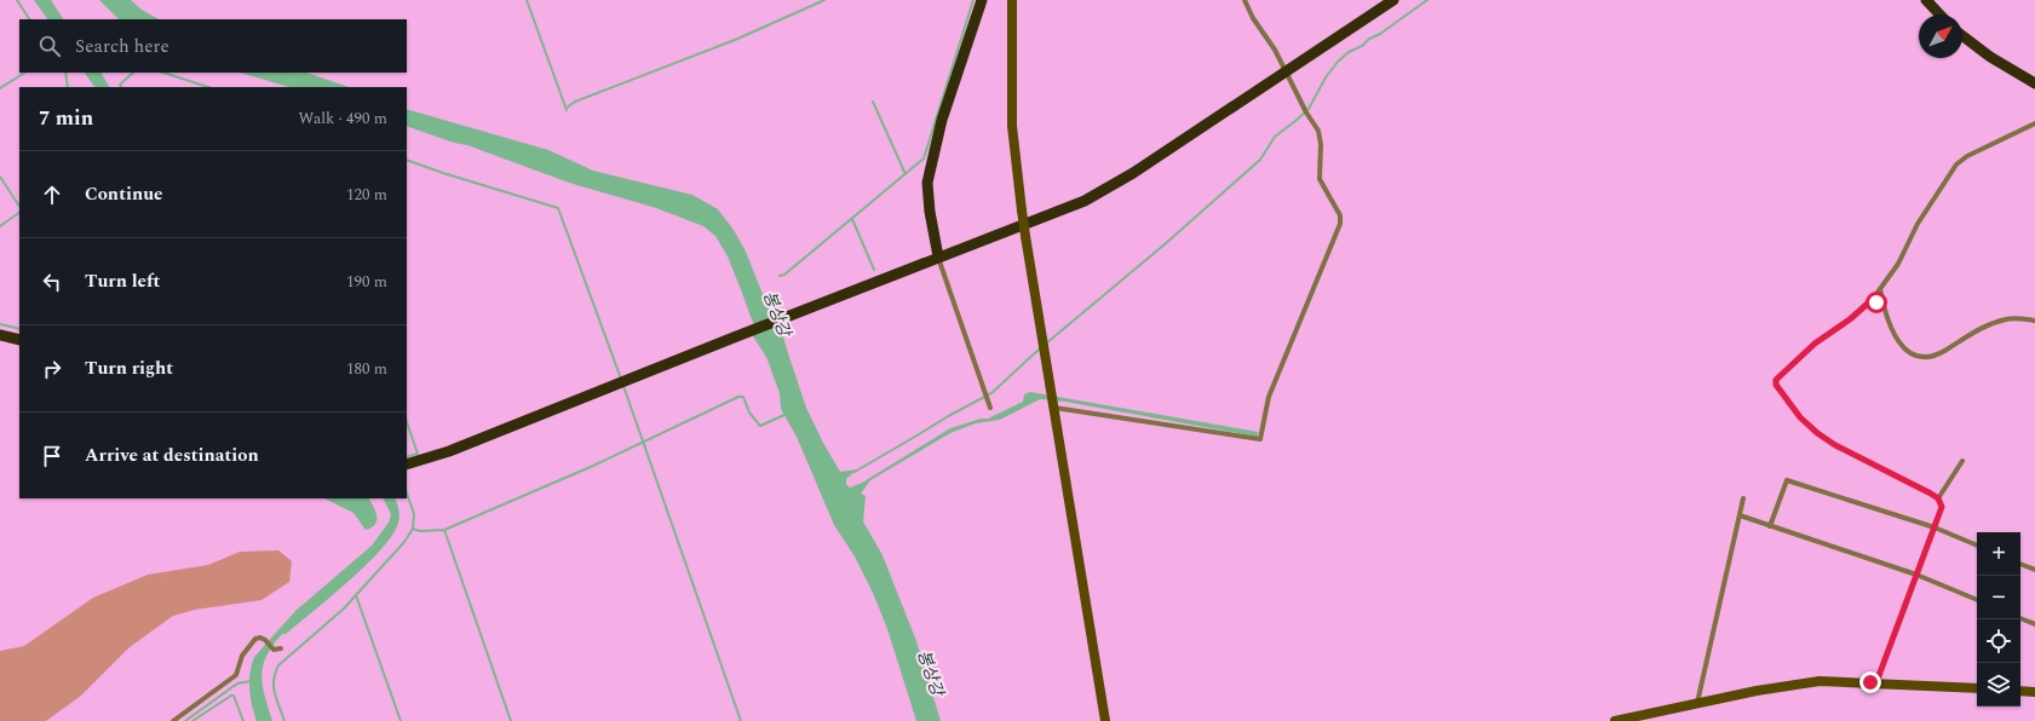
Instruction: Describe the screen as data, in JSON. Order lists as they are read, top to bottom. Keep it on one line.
{"water":["봉상강"],"north":"top right","page":{"search":"Search here","heading":["7 min","Walk · 490 m"],"list":[["Continue","120 m"],["Turn left","190 m"],["Turn right","180 m"],"Arrive at destination"],"map_buttons":["+","−"]}}
